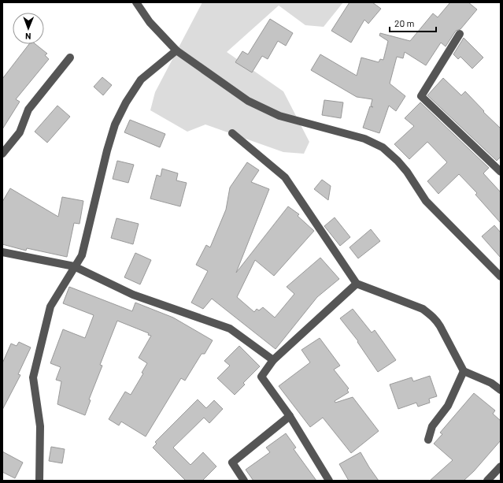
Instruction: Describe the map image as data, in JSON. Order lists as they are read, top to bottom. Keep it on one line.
{"scale_bar":"20 m","north":"bottom"}
